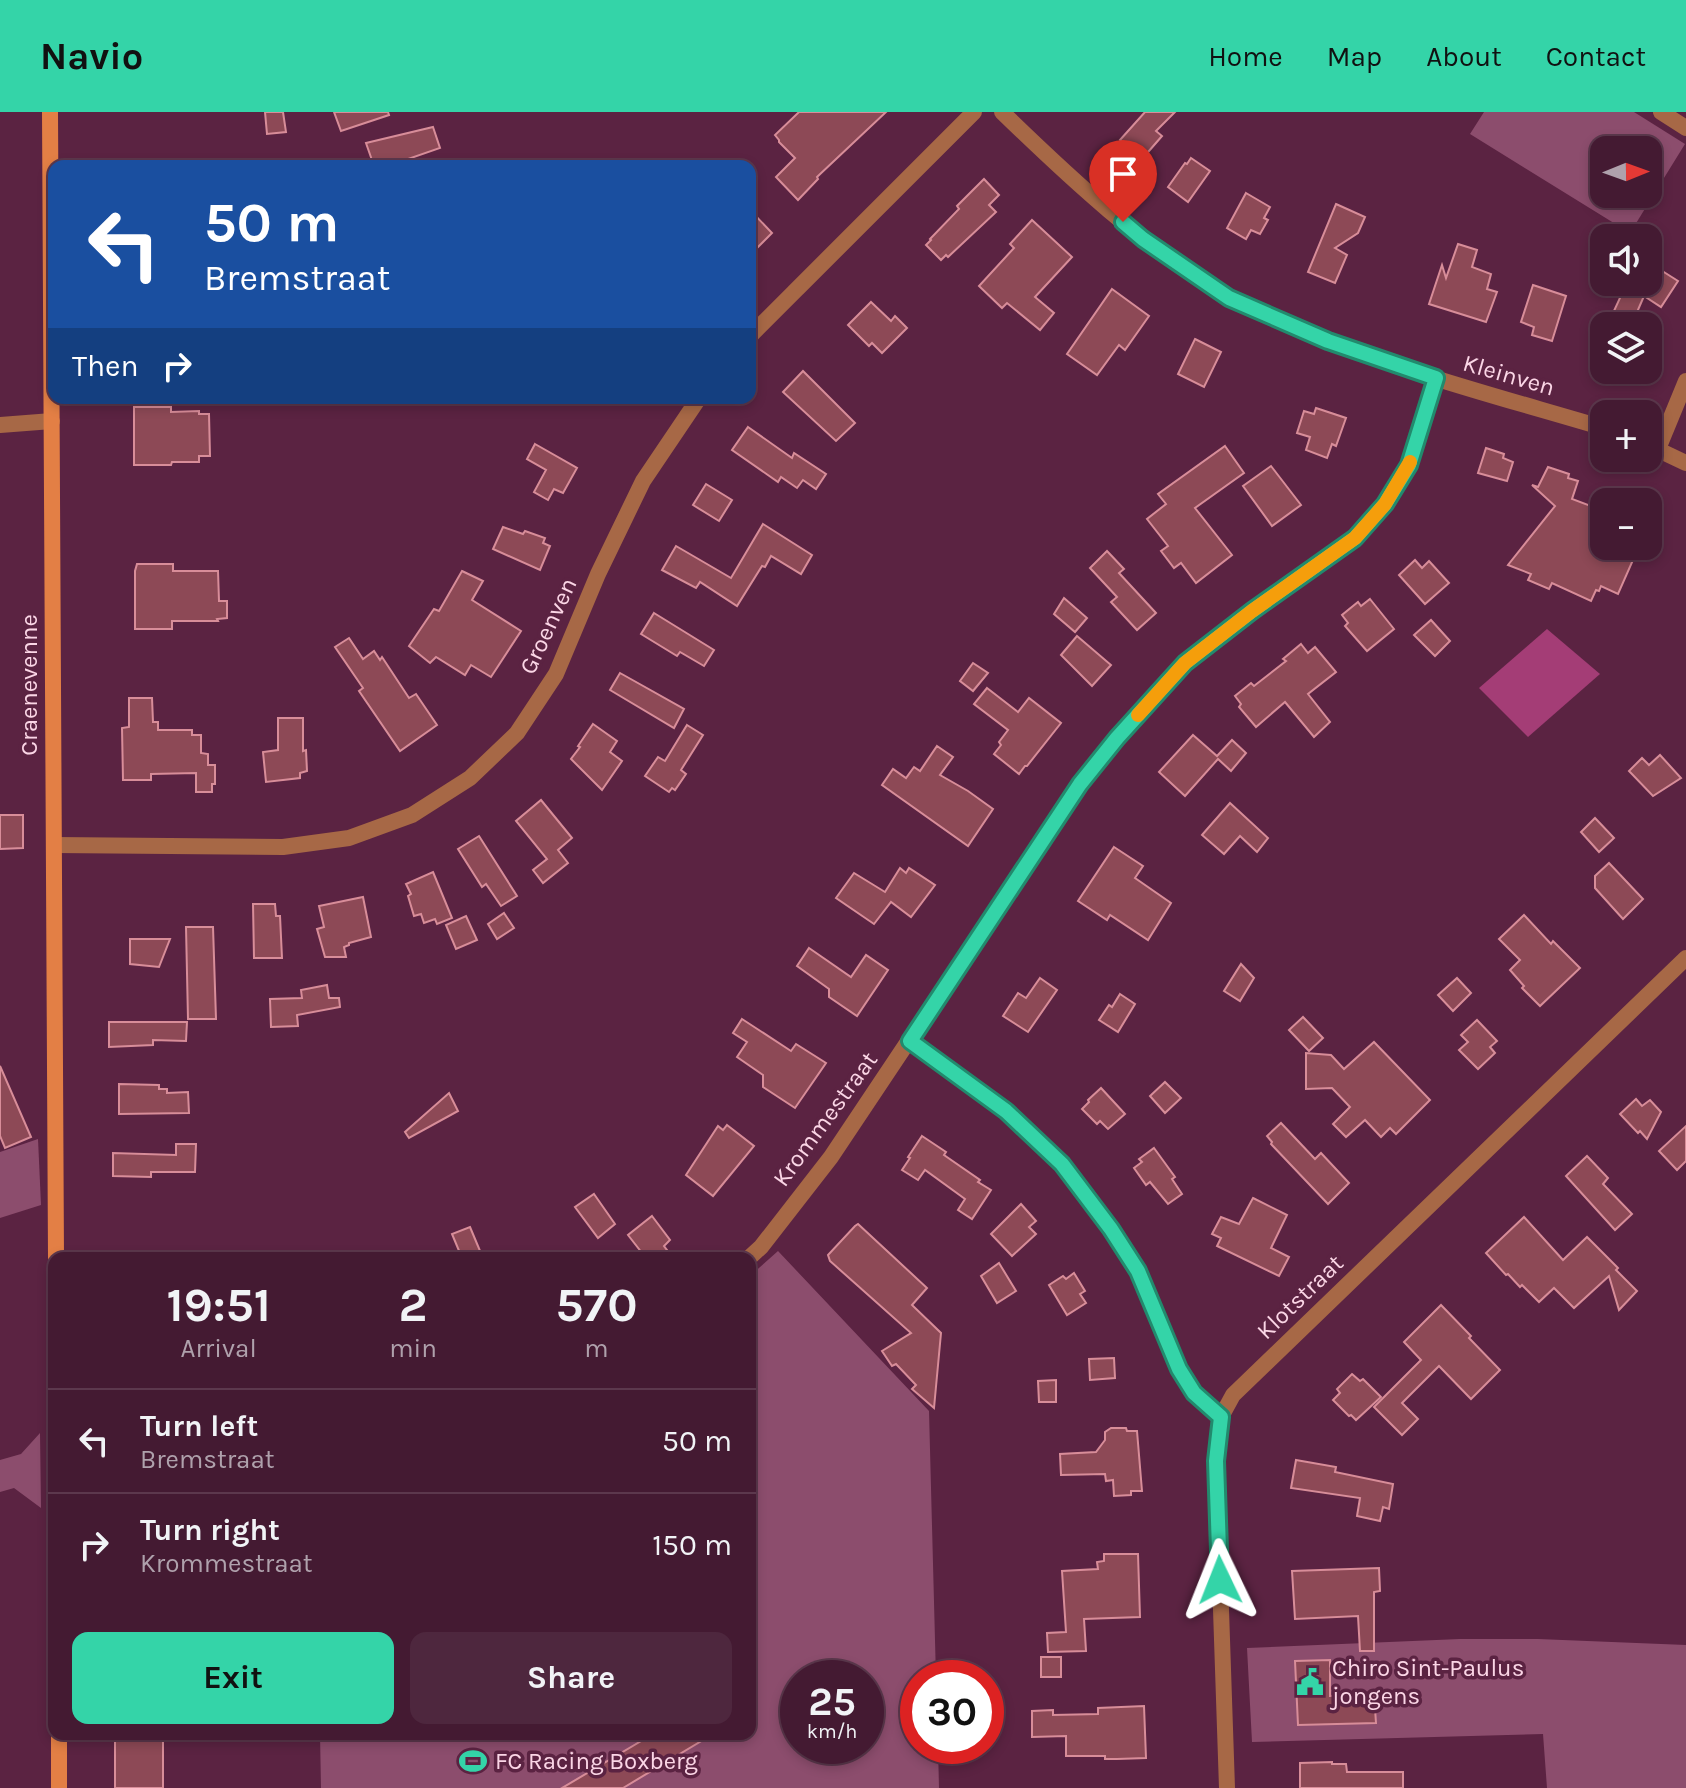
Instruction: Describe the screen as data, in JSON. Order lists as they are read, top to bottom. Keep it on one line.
{"streets":{"street":["Kleinven","Groenven","Craenevenne","Krommestraat","Klotstraat"]},"crossings":[["Kleinven","Krommestraat"],["Groenven","Craenevenne"]],"places":{"public building":["Chiro Sint-Paulus jongens"],"sports":["FC Racing Boxberg"]},"north":"right","page":{"header":"Navio","nav":["Home","Map","About","Contact"],"map_buttons":["+","−"],"turn":["50 m","Bremstraat"],"then":"Then","eta":["19:51","Arrival","2","min","570","m"],"list":[{"name":"Turn left","note":"Bremstraat","value":"50 m"},{"name":"Turn right","note":"Krommestraat","value":"150 m"}],"buttons":["Exit","Share"],"speed":"25 km/h","limit":"30"}}
